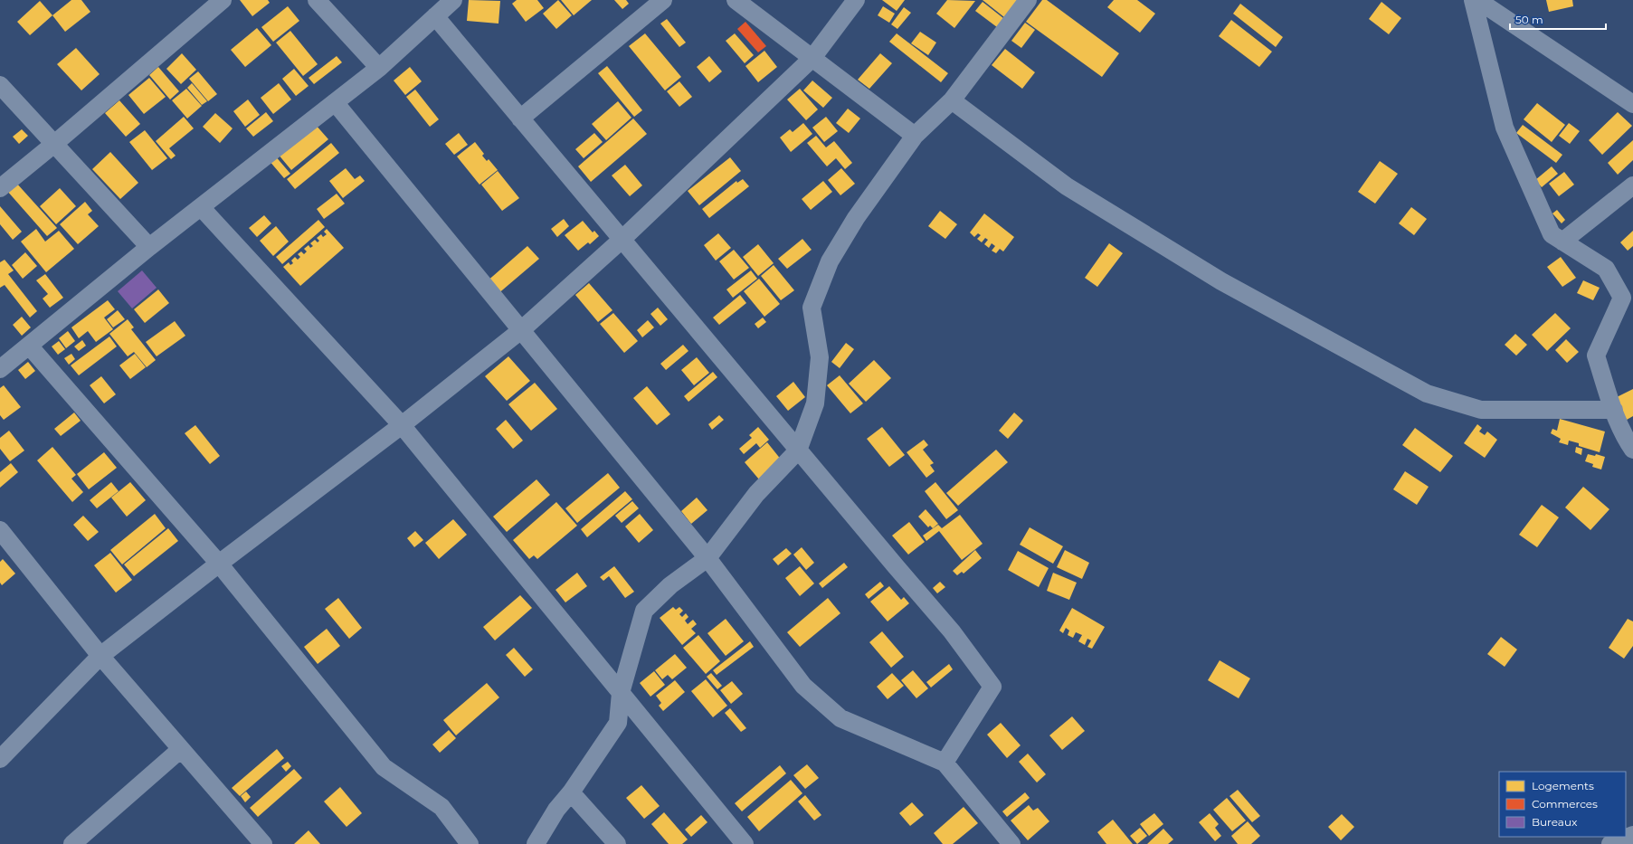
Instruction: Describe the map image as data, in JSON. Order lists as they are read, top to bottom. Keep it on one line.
{"legend":["Logements","Commerces","Bureaux"],"scale_bar":"50 m"}
